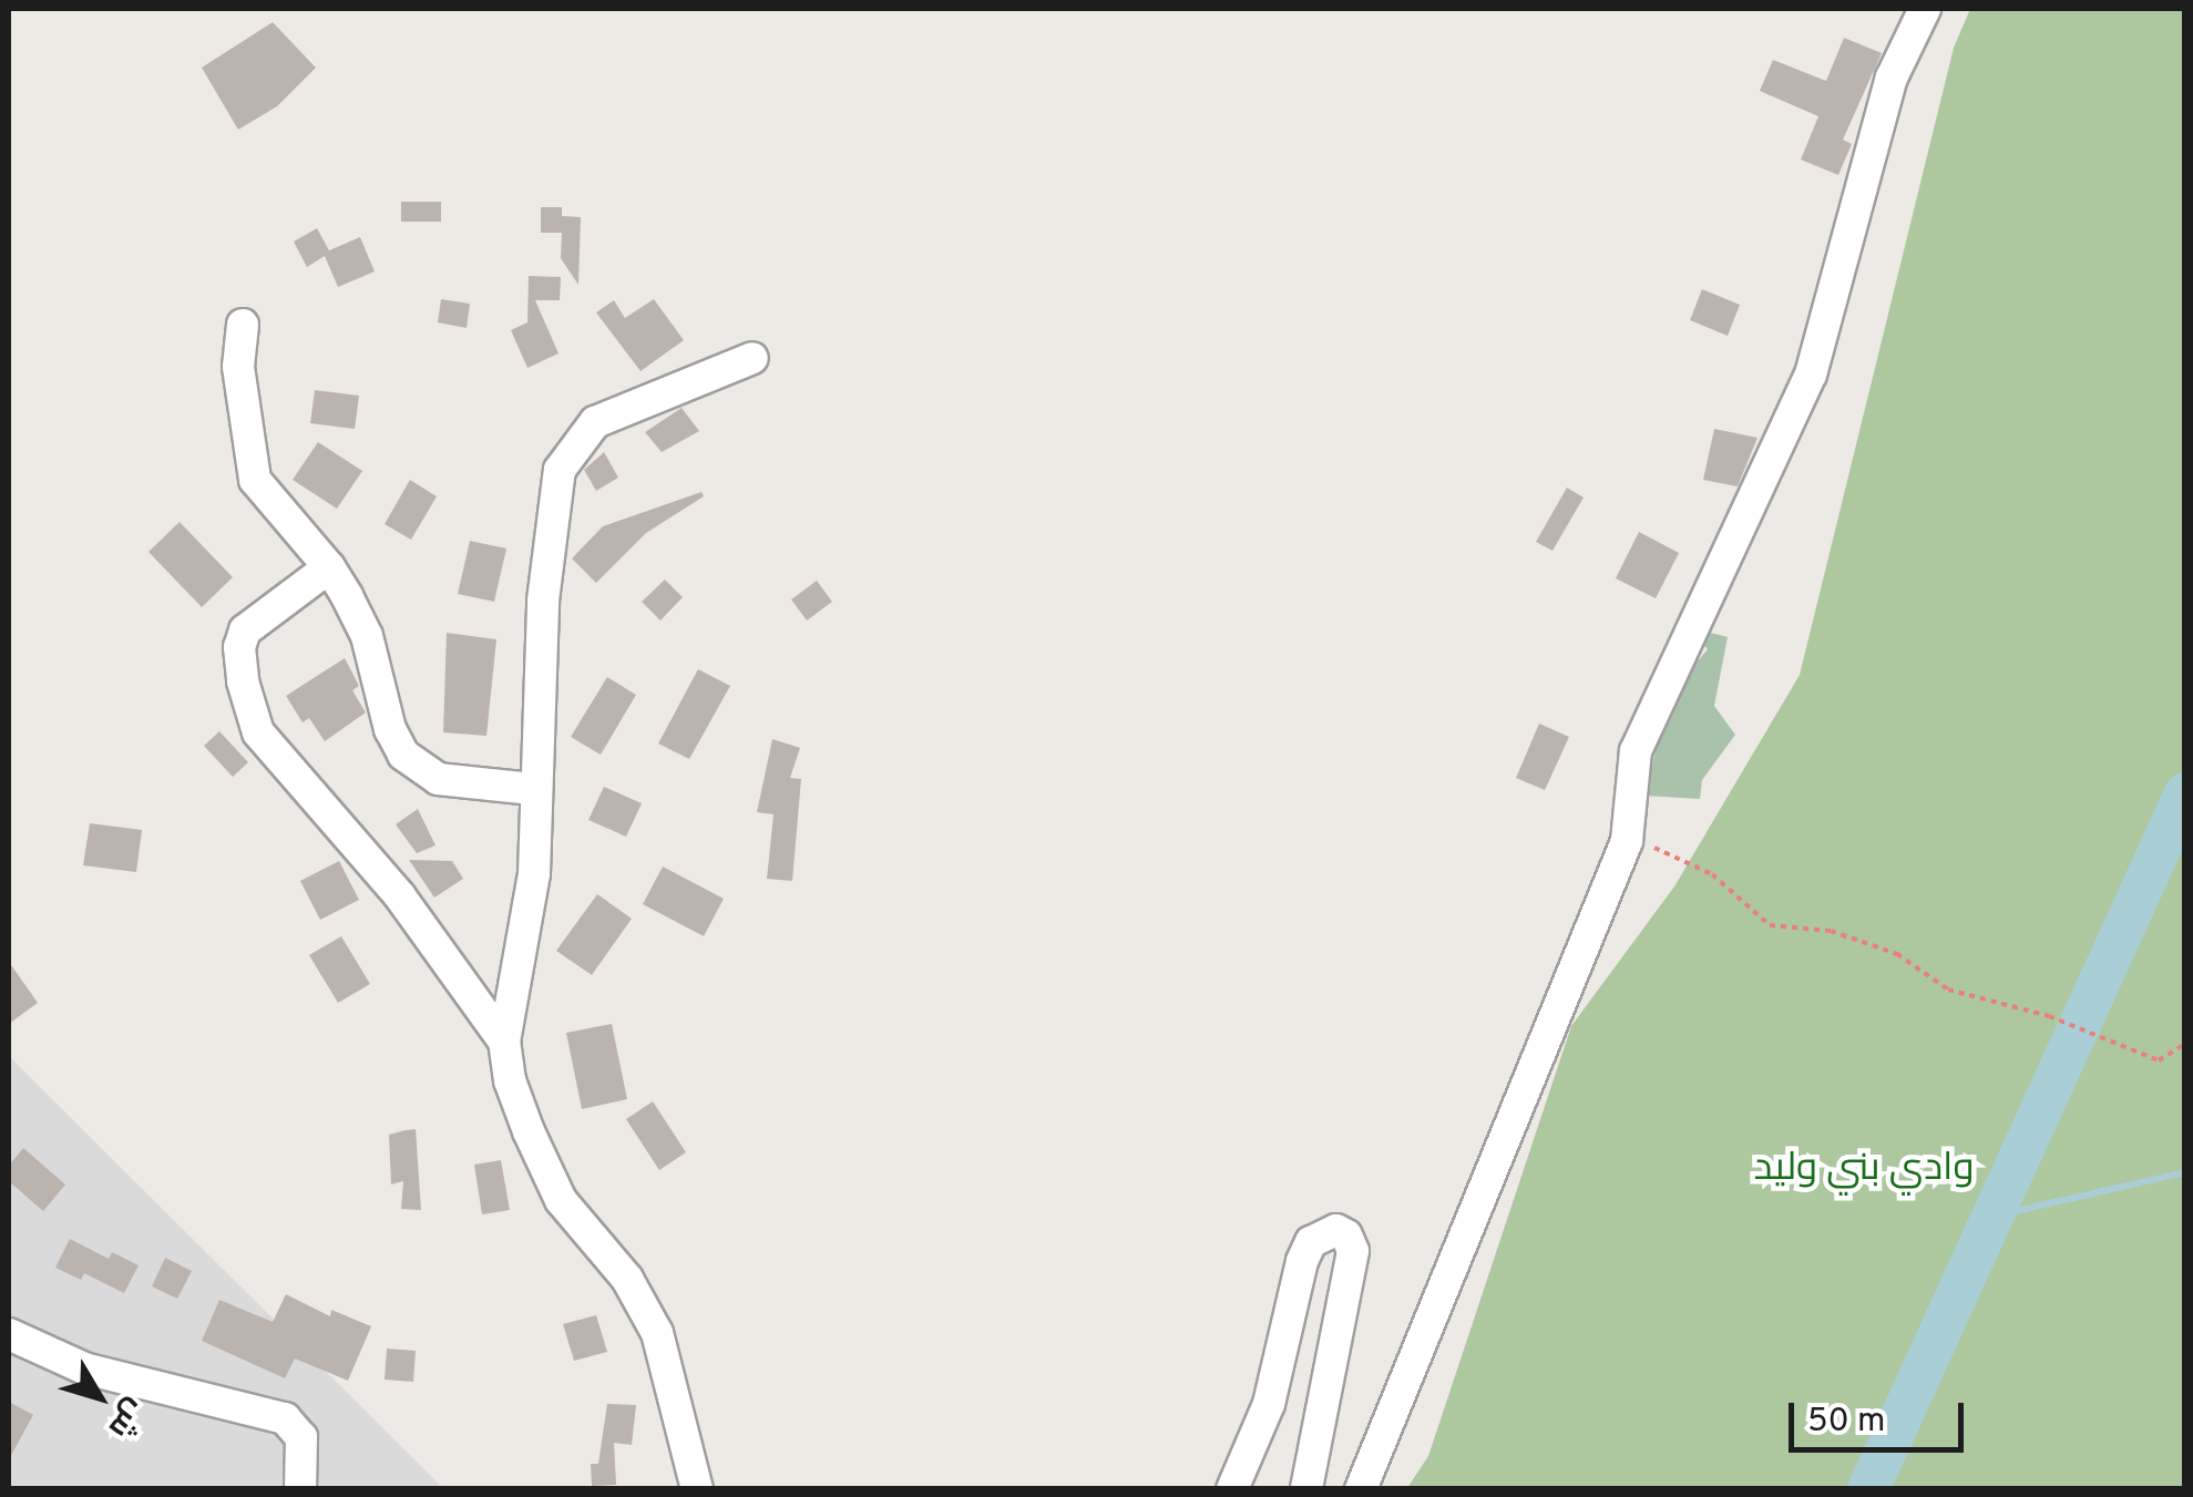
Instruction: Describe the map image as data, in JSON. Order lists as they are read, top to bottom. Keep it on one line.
{"parks":["وادي بني وليد"],"scale_bar":"50 m","north":"bottom right"}
